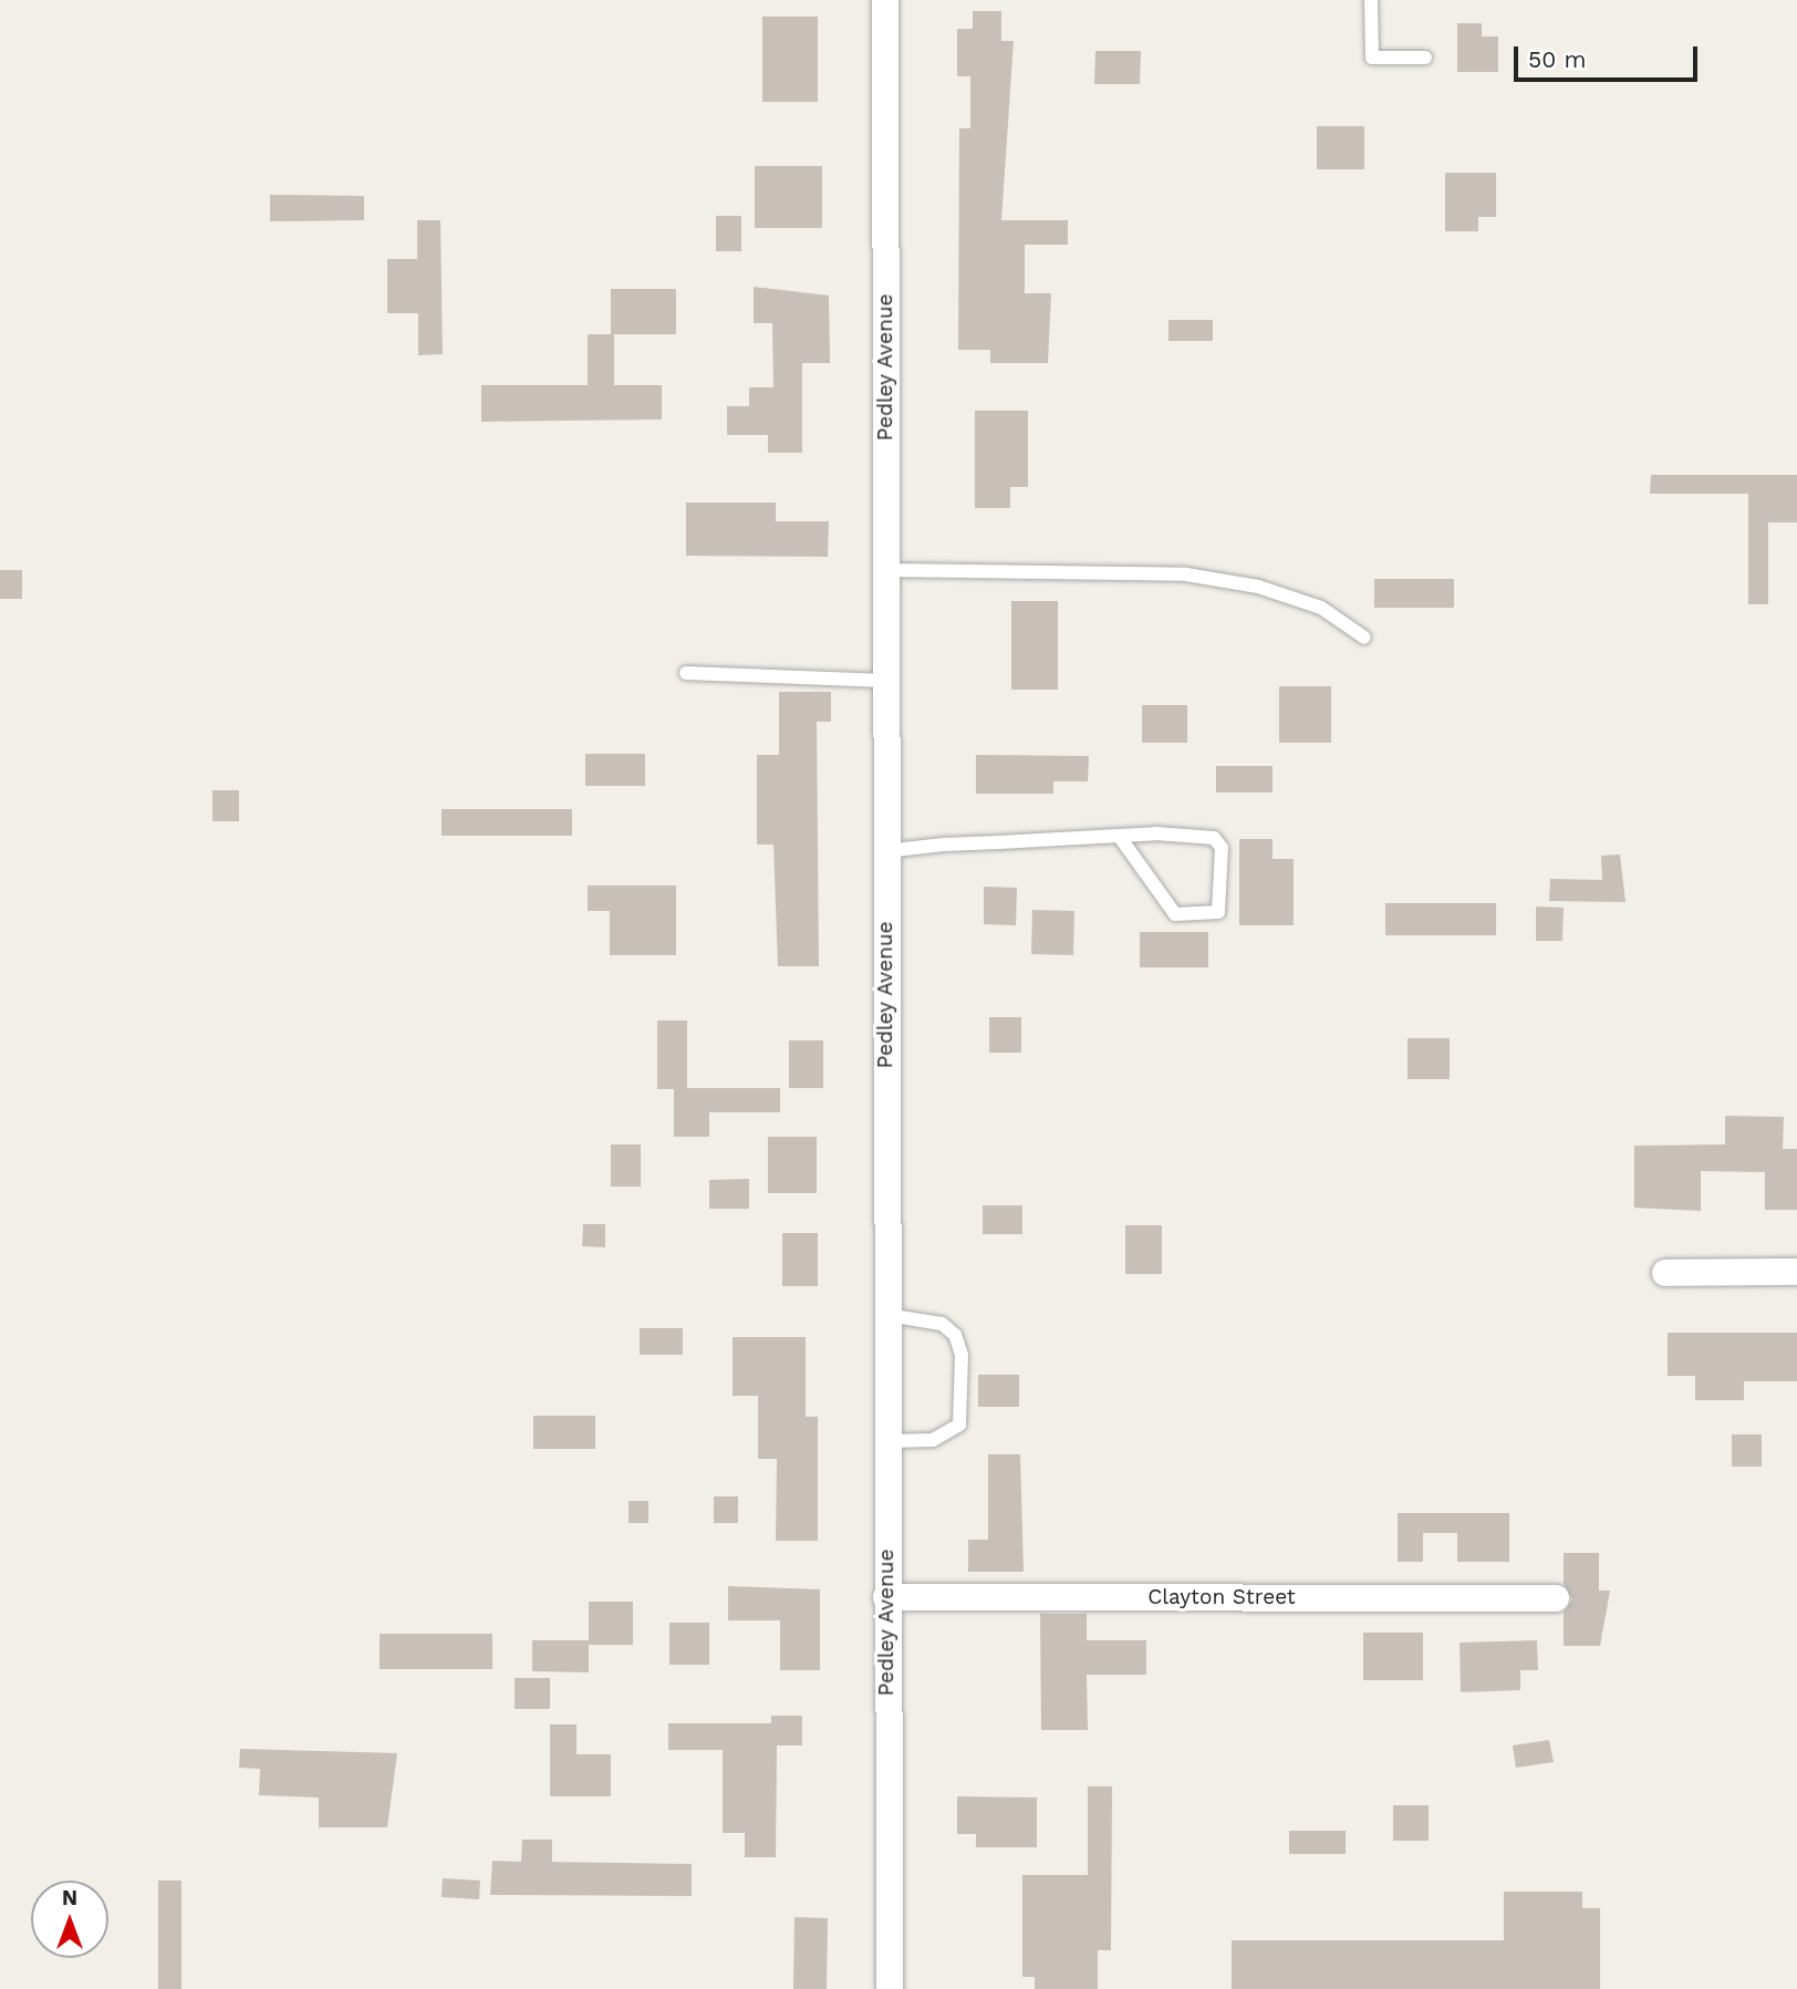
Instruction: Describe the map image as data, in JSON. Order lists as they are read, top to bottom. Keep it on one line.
{"streets":{"street":["Pedley Avenue","Clayton Street"]},"crossings":[["Pedley Avenue","Clayton Street"]],"scale_bar":"50 m","north":"top"}
